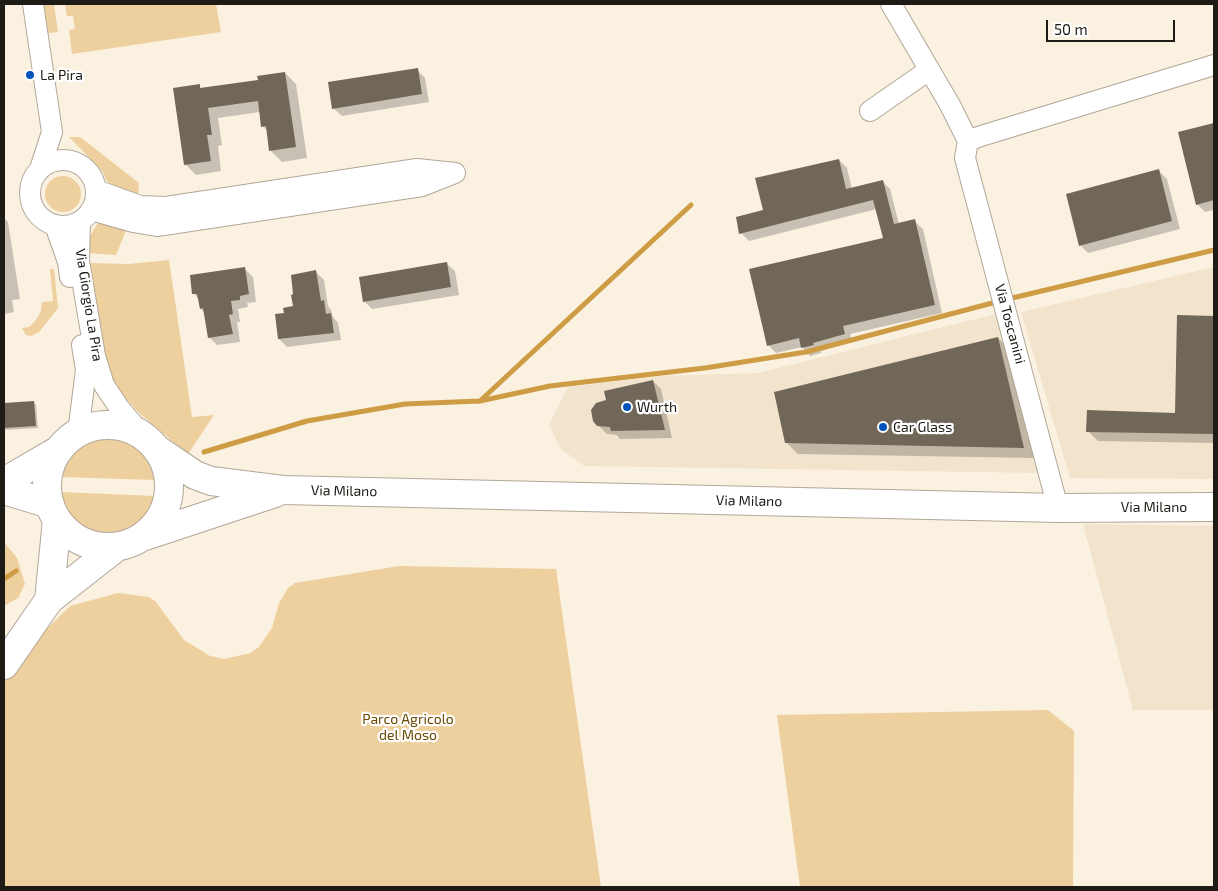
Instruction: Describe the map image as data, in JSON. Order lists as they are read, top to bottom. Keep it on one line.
{"streets":{"main road":["Via Milano"],"street":["Via Giorgio La Pira","Via Toscanini"]},"crossings":[["Via Giorgio La Pira","Via Milano"],["Via Toscanini","Via Milano"]],"parks":["Parco Agricolo del Moso"],"places":["La Pira","Wurth","Car Glass"],"scale_bar":"50 m"}
